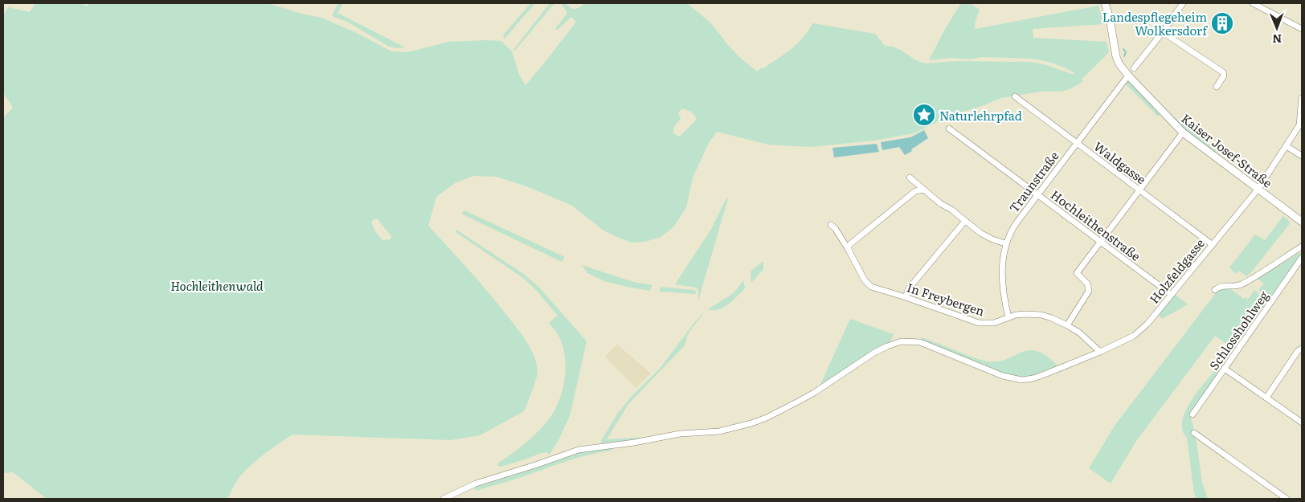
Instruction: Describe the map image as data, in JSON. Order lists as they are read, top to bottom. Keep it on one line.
{"streets":{"street":["Kaiser Josef-Straße","Waldgasse","Traunstraße","Hochleithenstraße","Holzfeldgasse","In Freybergen","Schlosshohlweg"]},"crossings":[["Kaiser Josef-Straße","Traunstraße"],["Kaiser Josef-Straße","Holzfeldgasse"],["Waldgasse","Traunstraße"],["Waldgasse","Holzfeldgasse"],["Traunstraße","Hochleithenstraße"],["Traunstraße","In Freybergen"],["Hochleithenstraße","Holzfeldgasse"],["Holzfeldgasse","In Freybergen"]],"parks":["Hochleithenwald"],"places":{"building":["Landespflegeheim Wolkersdorf"],"place":["Naturlehrpfad"]},"north":"bottom"}
